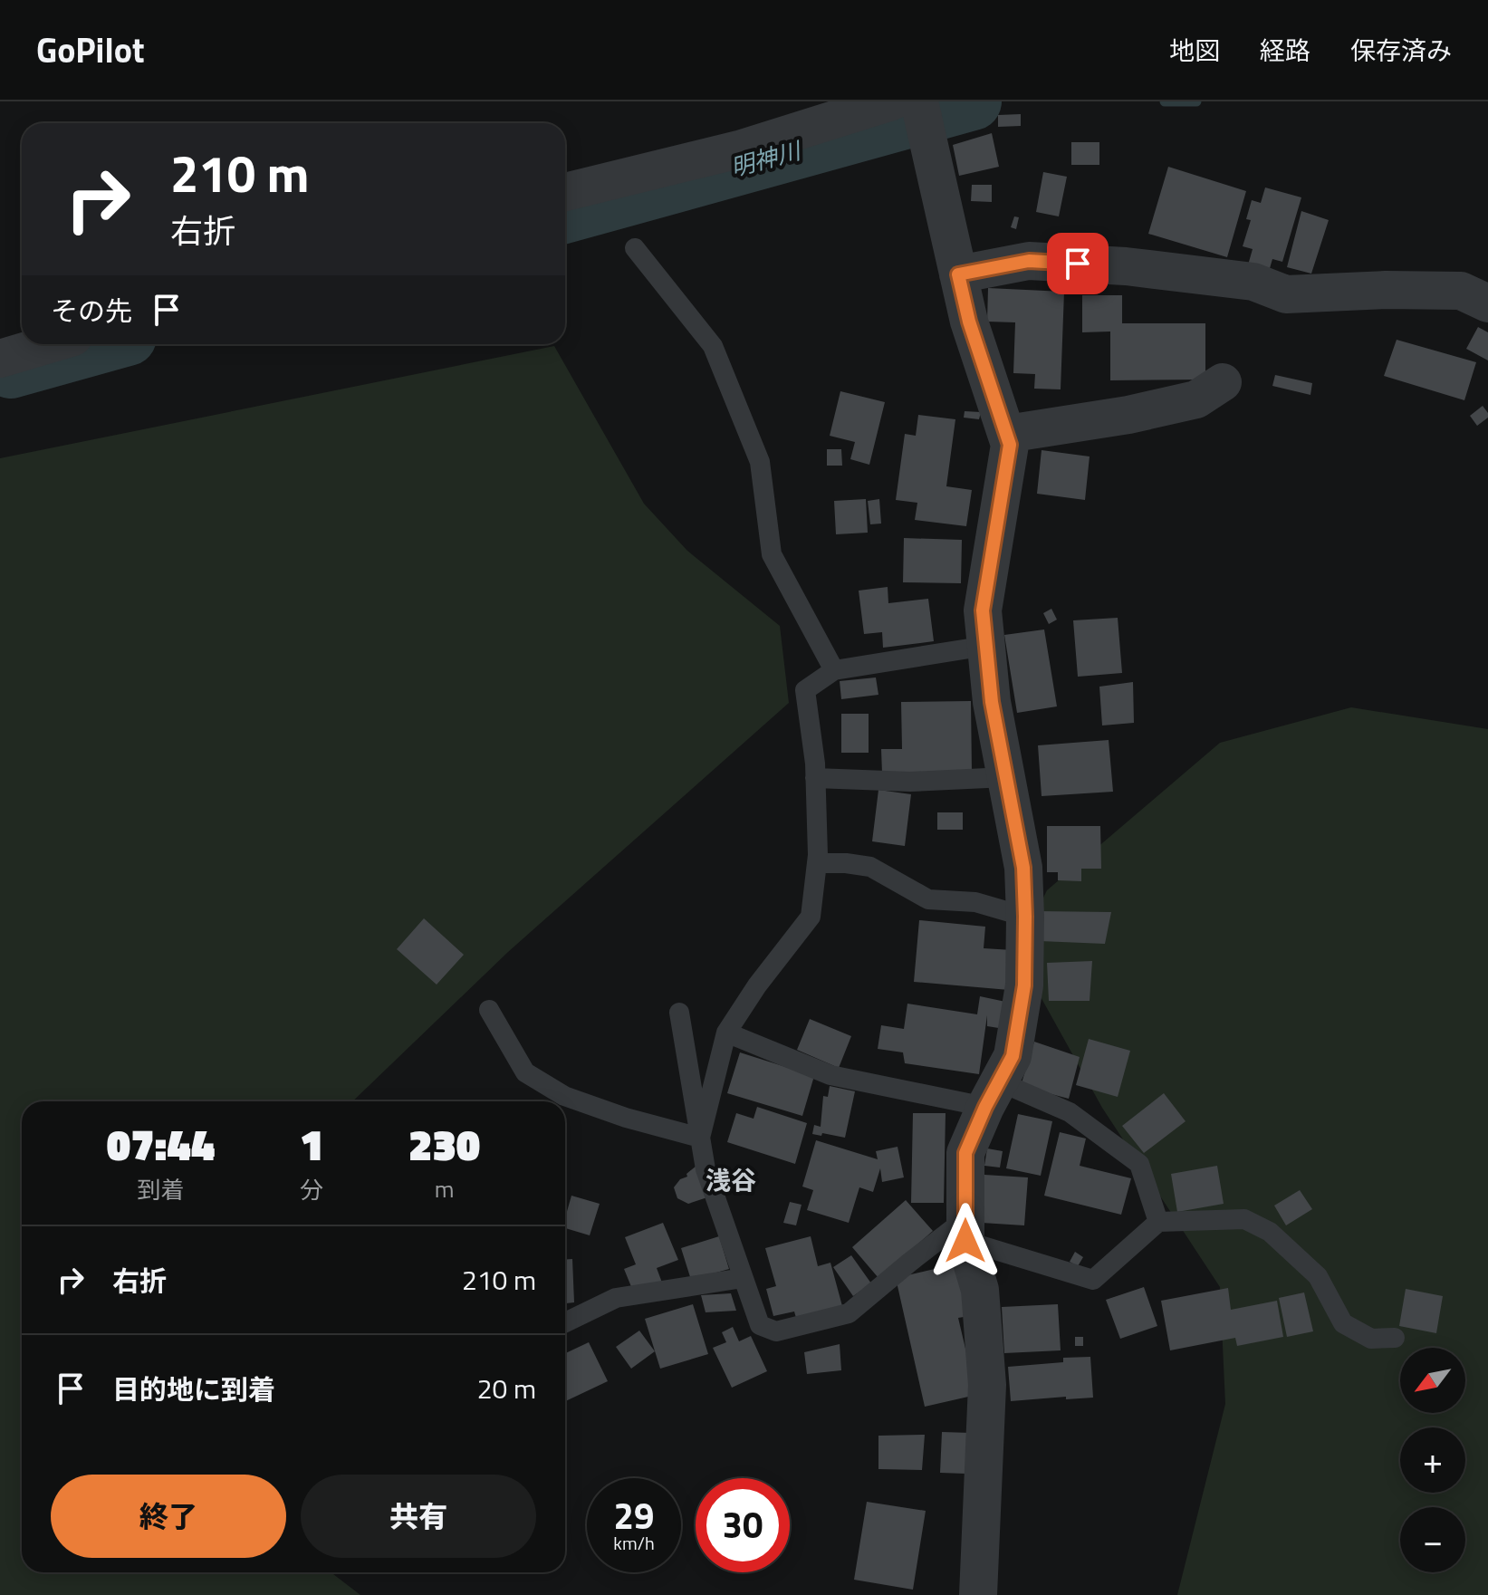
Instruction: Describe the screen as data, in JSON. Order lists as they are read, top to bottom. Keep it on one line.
{"districts":["浅谷"],"water":["明神川"],"north":"bottom left","page":{"header":"GoPilot","nav":["地図","経路","保存済み"],"turn":["210 m","右折"],"then":"その先","eta":["07:44","到着","1","分","230","m"],"list":[{"name":"右折","value":"210 m"},{"name":"目的地に到着","value":"20 m"}],"map_buttons":["+","−"],"buttons":["終了","共有"],"speed":"29 km/h","limit":"30"}}
